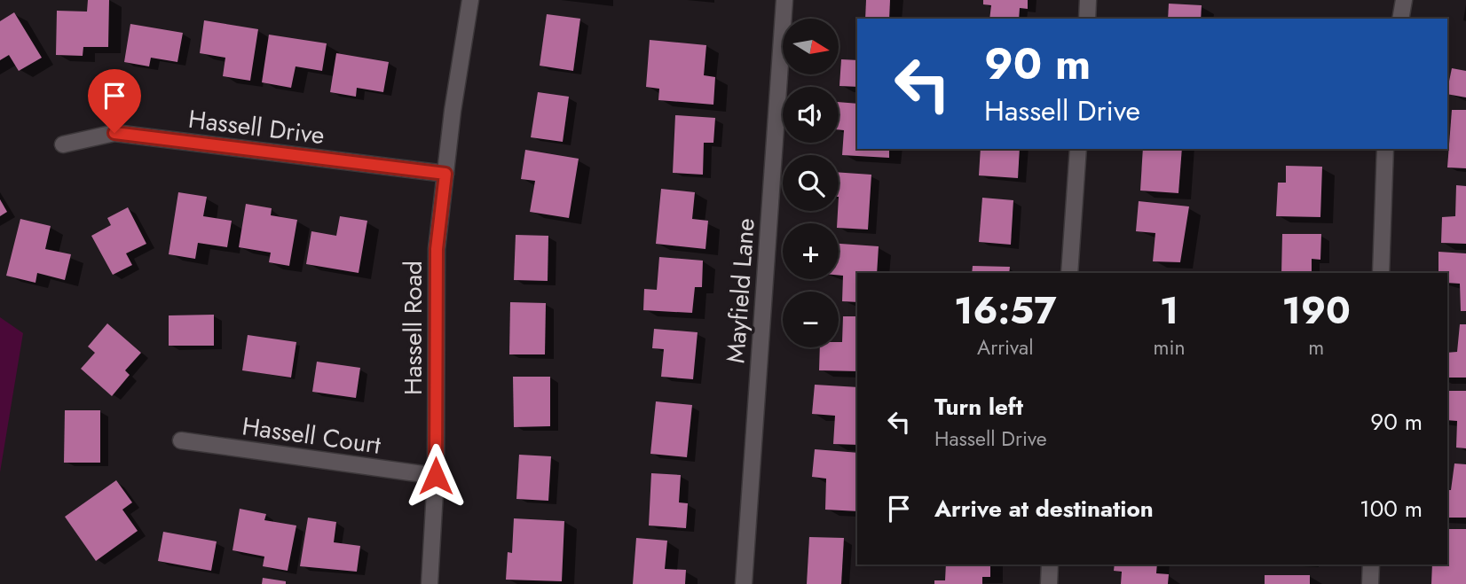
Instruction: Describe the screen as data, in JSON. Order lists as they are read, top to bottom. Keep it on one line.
{"streets":{"street":["Hassell Drive","Mayfield Lane","Hassell Road","Hassell Court"]},"crossings":[["Hassell Drive","Hassell Road"],["Hassell Road","Hassell Court"]],"north":"right","page":{"map_buttons":["+","−"],"turn":["90 m","Hassell Drive"],"eta":["16:57","Arrival","1","min","190","m"],"list":[{"name":"Turn left","note":"Hassell Drive","value":"90 m"},{"name":"Arrive at destination","value":"100 m"}]}}
